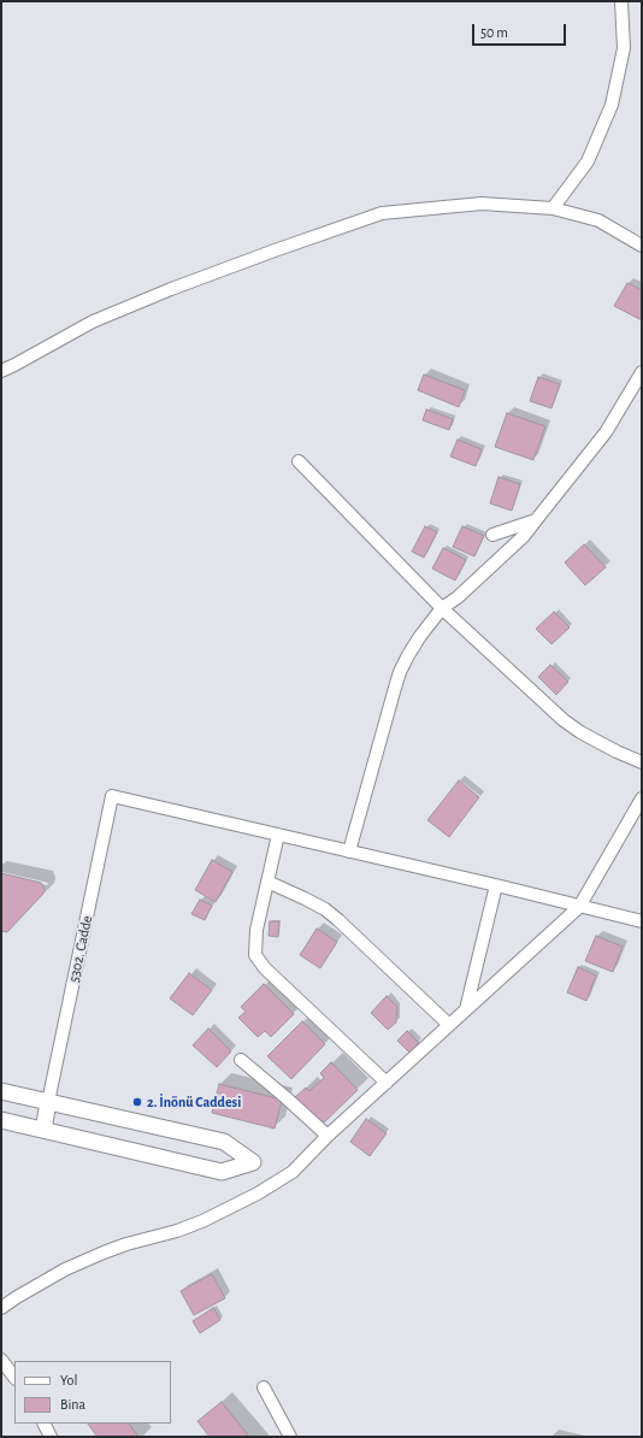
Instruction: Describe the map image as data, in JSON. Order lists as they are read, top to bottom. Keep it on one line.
{"streets":{"street":["5302. Cadde"]},"places":["2. İnönü Caddesi"],"legend":["Yol","Bina"],"scale_bar":"50 m"}
